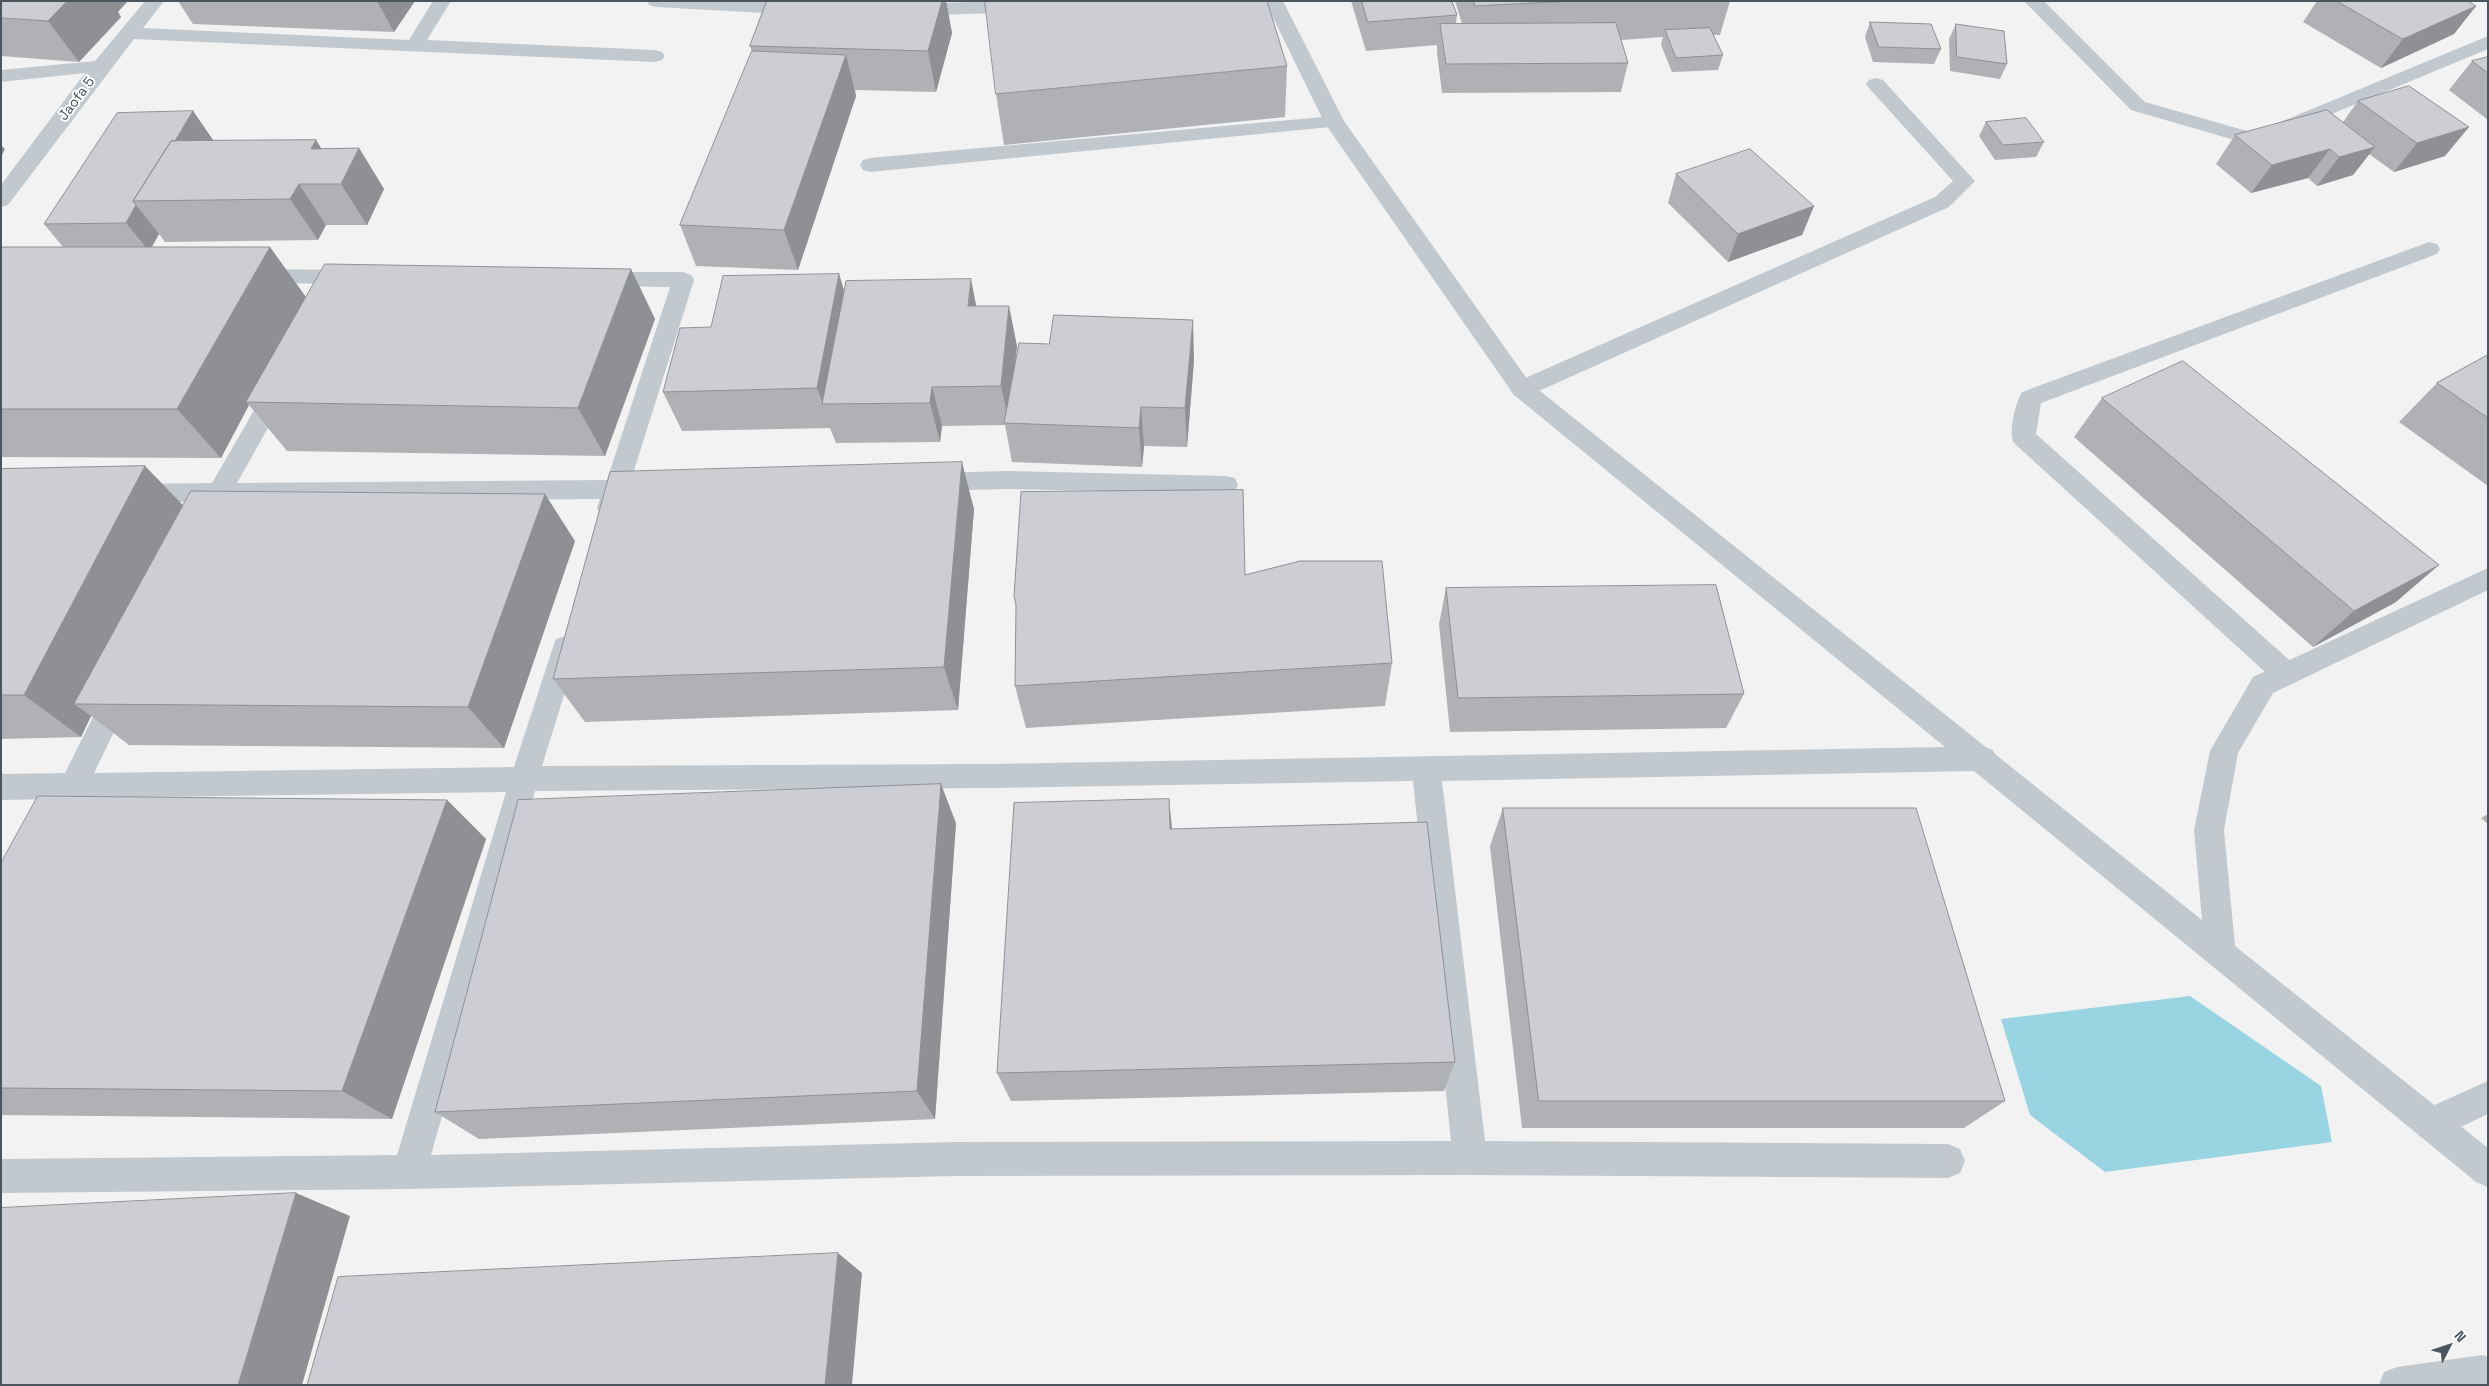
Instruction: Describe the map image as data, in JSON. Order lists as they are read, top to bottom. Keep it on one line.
{"streets":{"street":["Jaofa 5"]},"north":"top right"}
